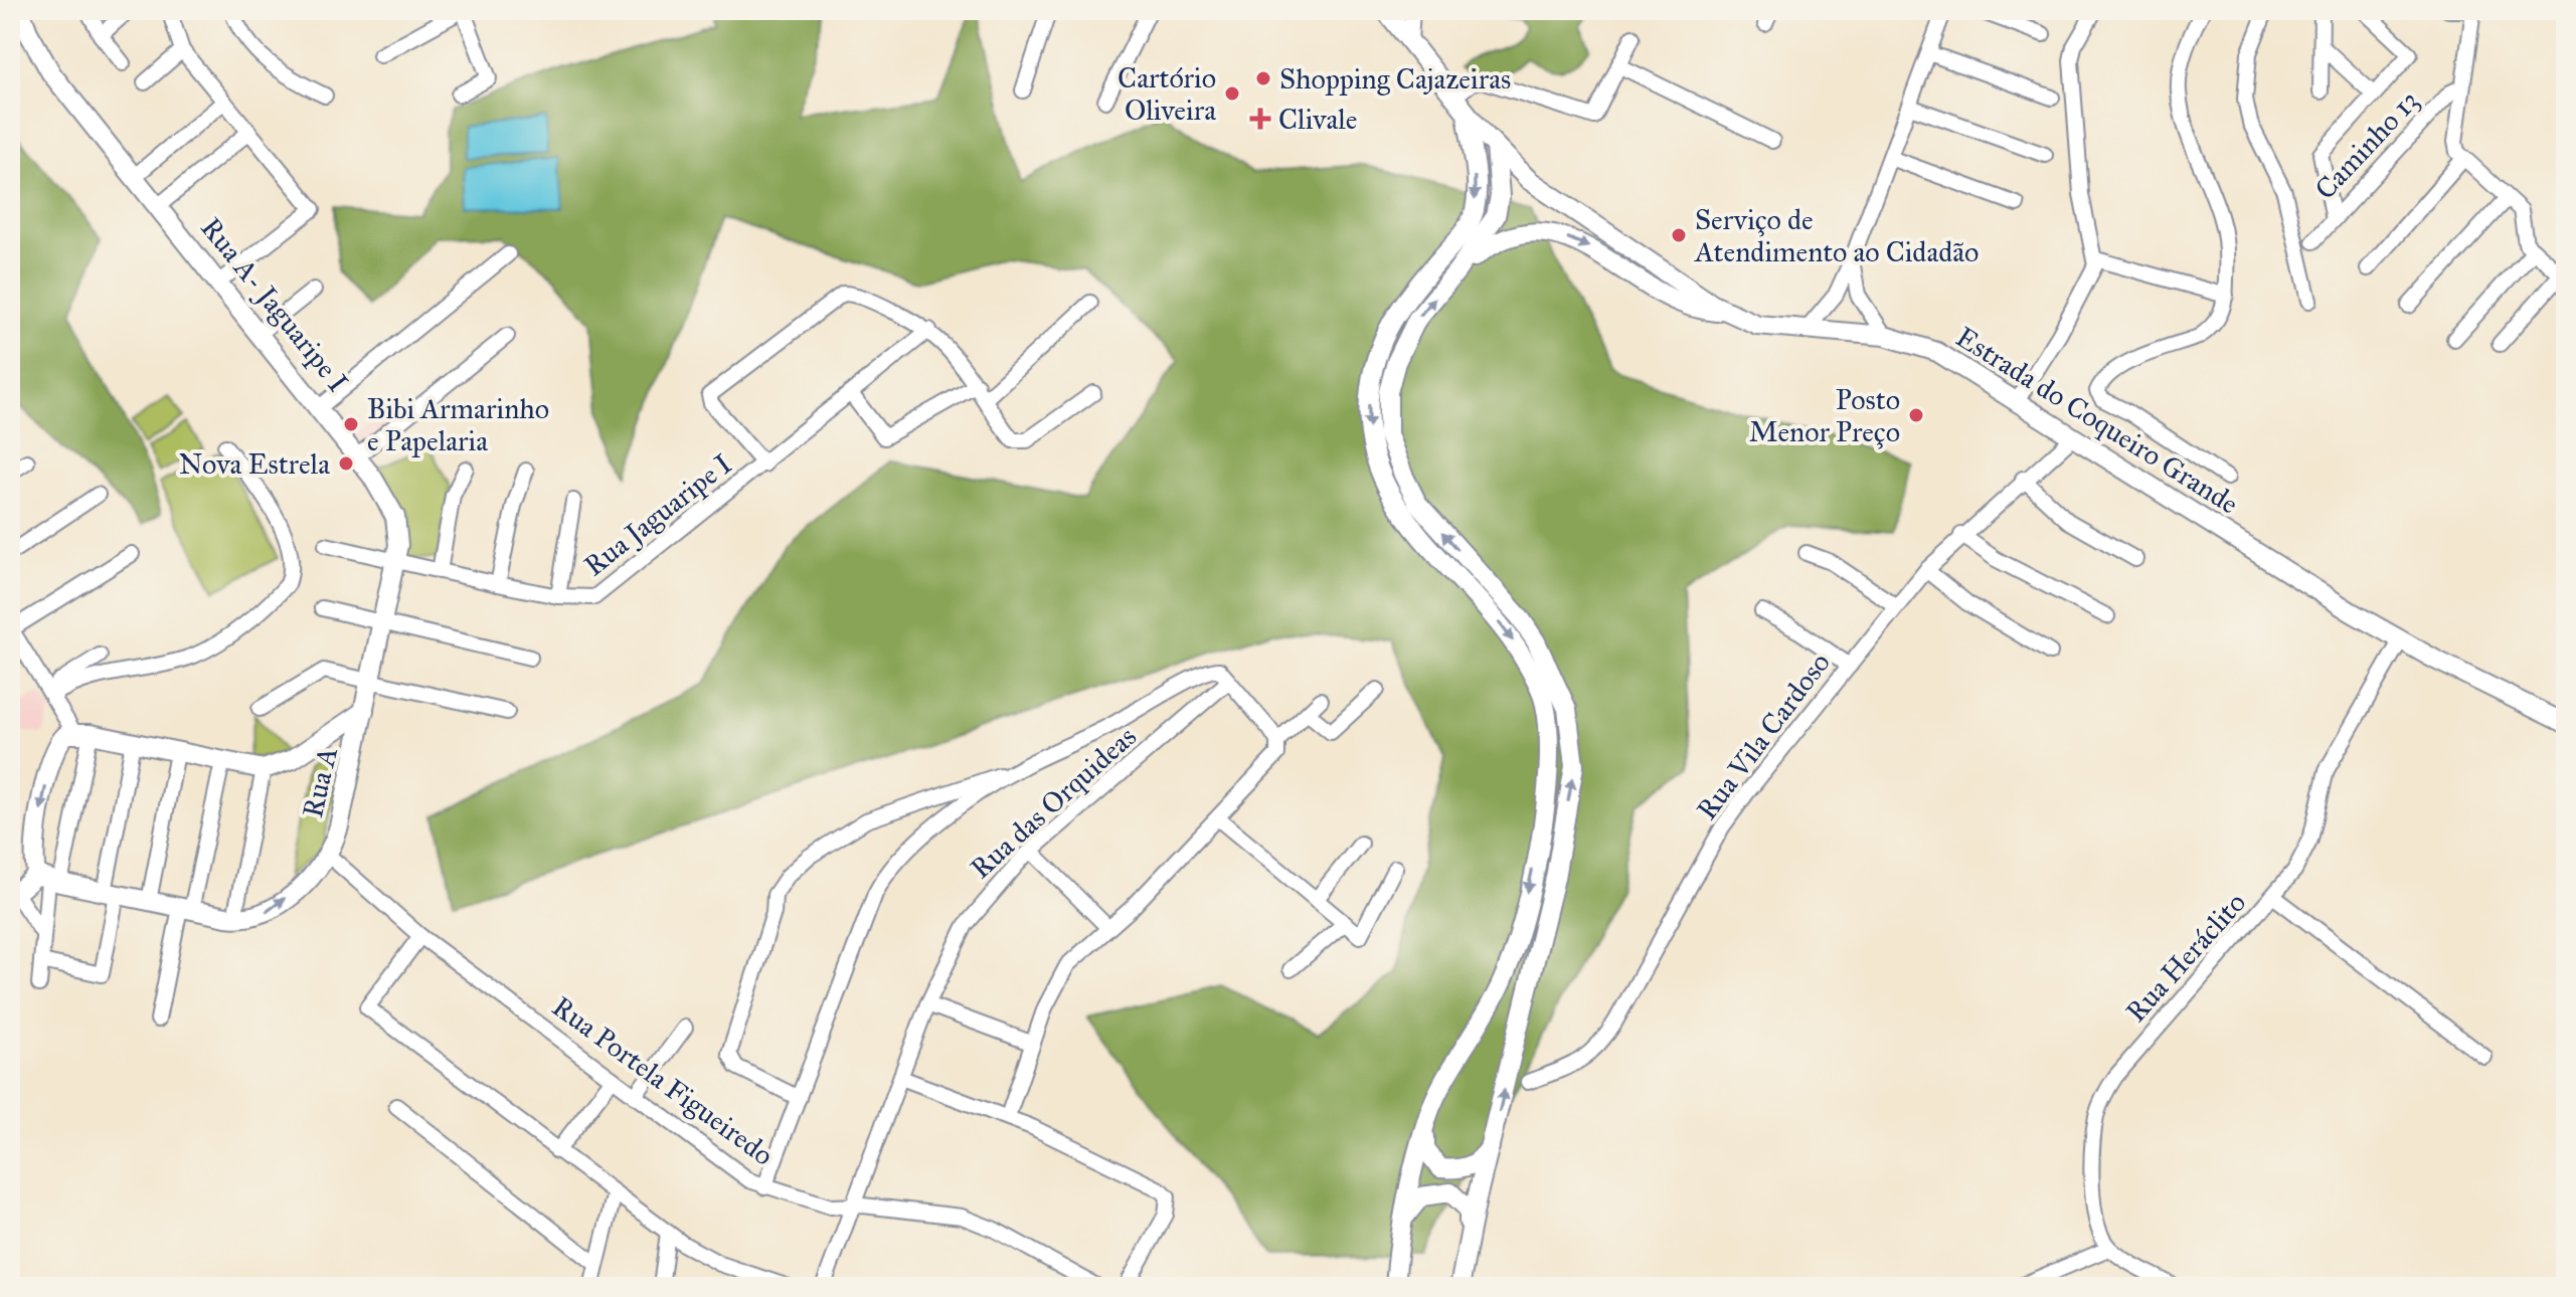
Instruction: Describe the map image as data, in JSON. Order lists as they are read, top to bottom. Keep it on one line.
{"streets":{"main road":["Rua A- Jaguaripe I","Estrada do Coqueiro Grande","Rua A"],"street":["Caminho 13","Rua Jaguaripe I","Rua Vila Cardoso","Rua das Orquideas","Rua Heráclito","Rua Portela Figueiredo"]},"crossings":[["Rua A- Jaguaripe I","Rua Jaguaripe I"],["Rua A- Jaguaripe I","Rua A"],["Estrada do Coqueiro Grande","Rua Vila Cardoso"],["Estrada do Coqueiro Grande","Rua Heráclito"],["Rua A","Rua Portela Figueiredo"],["Rua das Orquideas","Rua Portela Figueiredo"]],"places":{"other":["Shopping Cajazeiras","Cartório Oliveira","Serviço de Atendimento ao Cidadão","Posto Menor Preço","Bibi Armarinho e Papelaria","Nova Estrela"],"health":["Clivale"]}}
